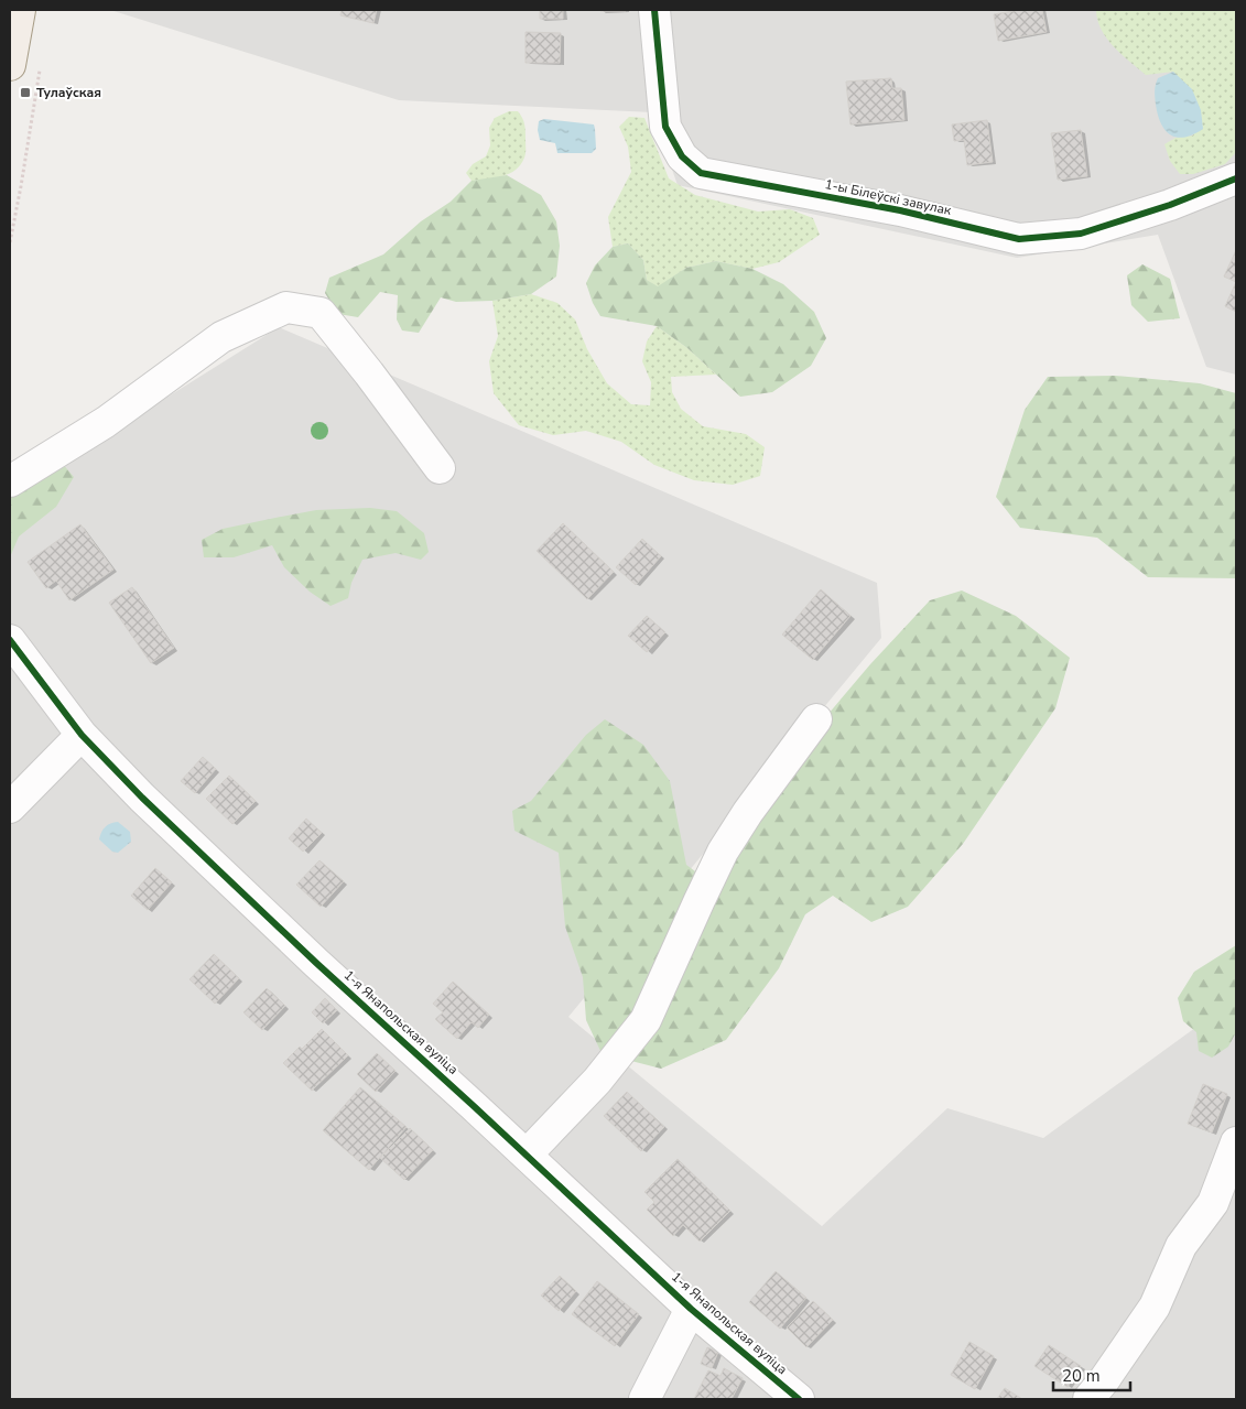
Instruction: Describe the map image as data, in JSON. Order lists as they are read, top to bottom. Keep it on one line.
{"streets":{"street":["1-ы Білеўскі завулак","1-я Янапольская вуліца"]},"places":{"transit":["Тулаўская"]},"scale_bar":"20 m"}
